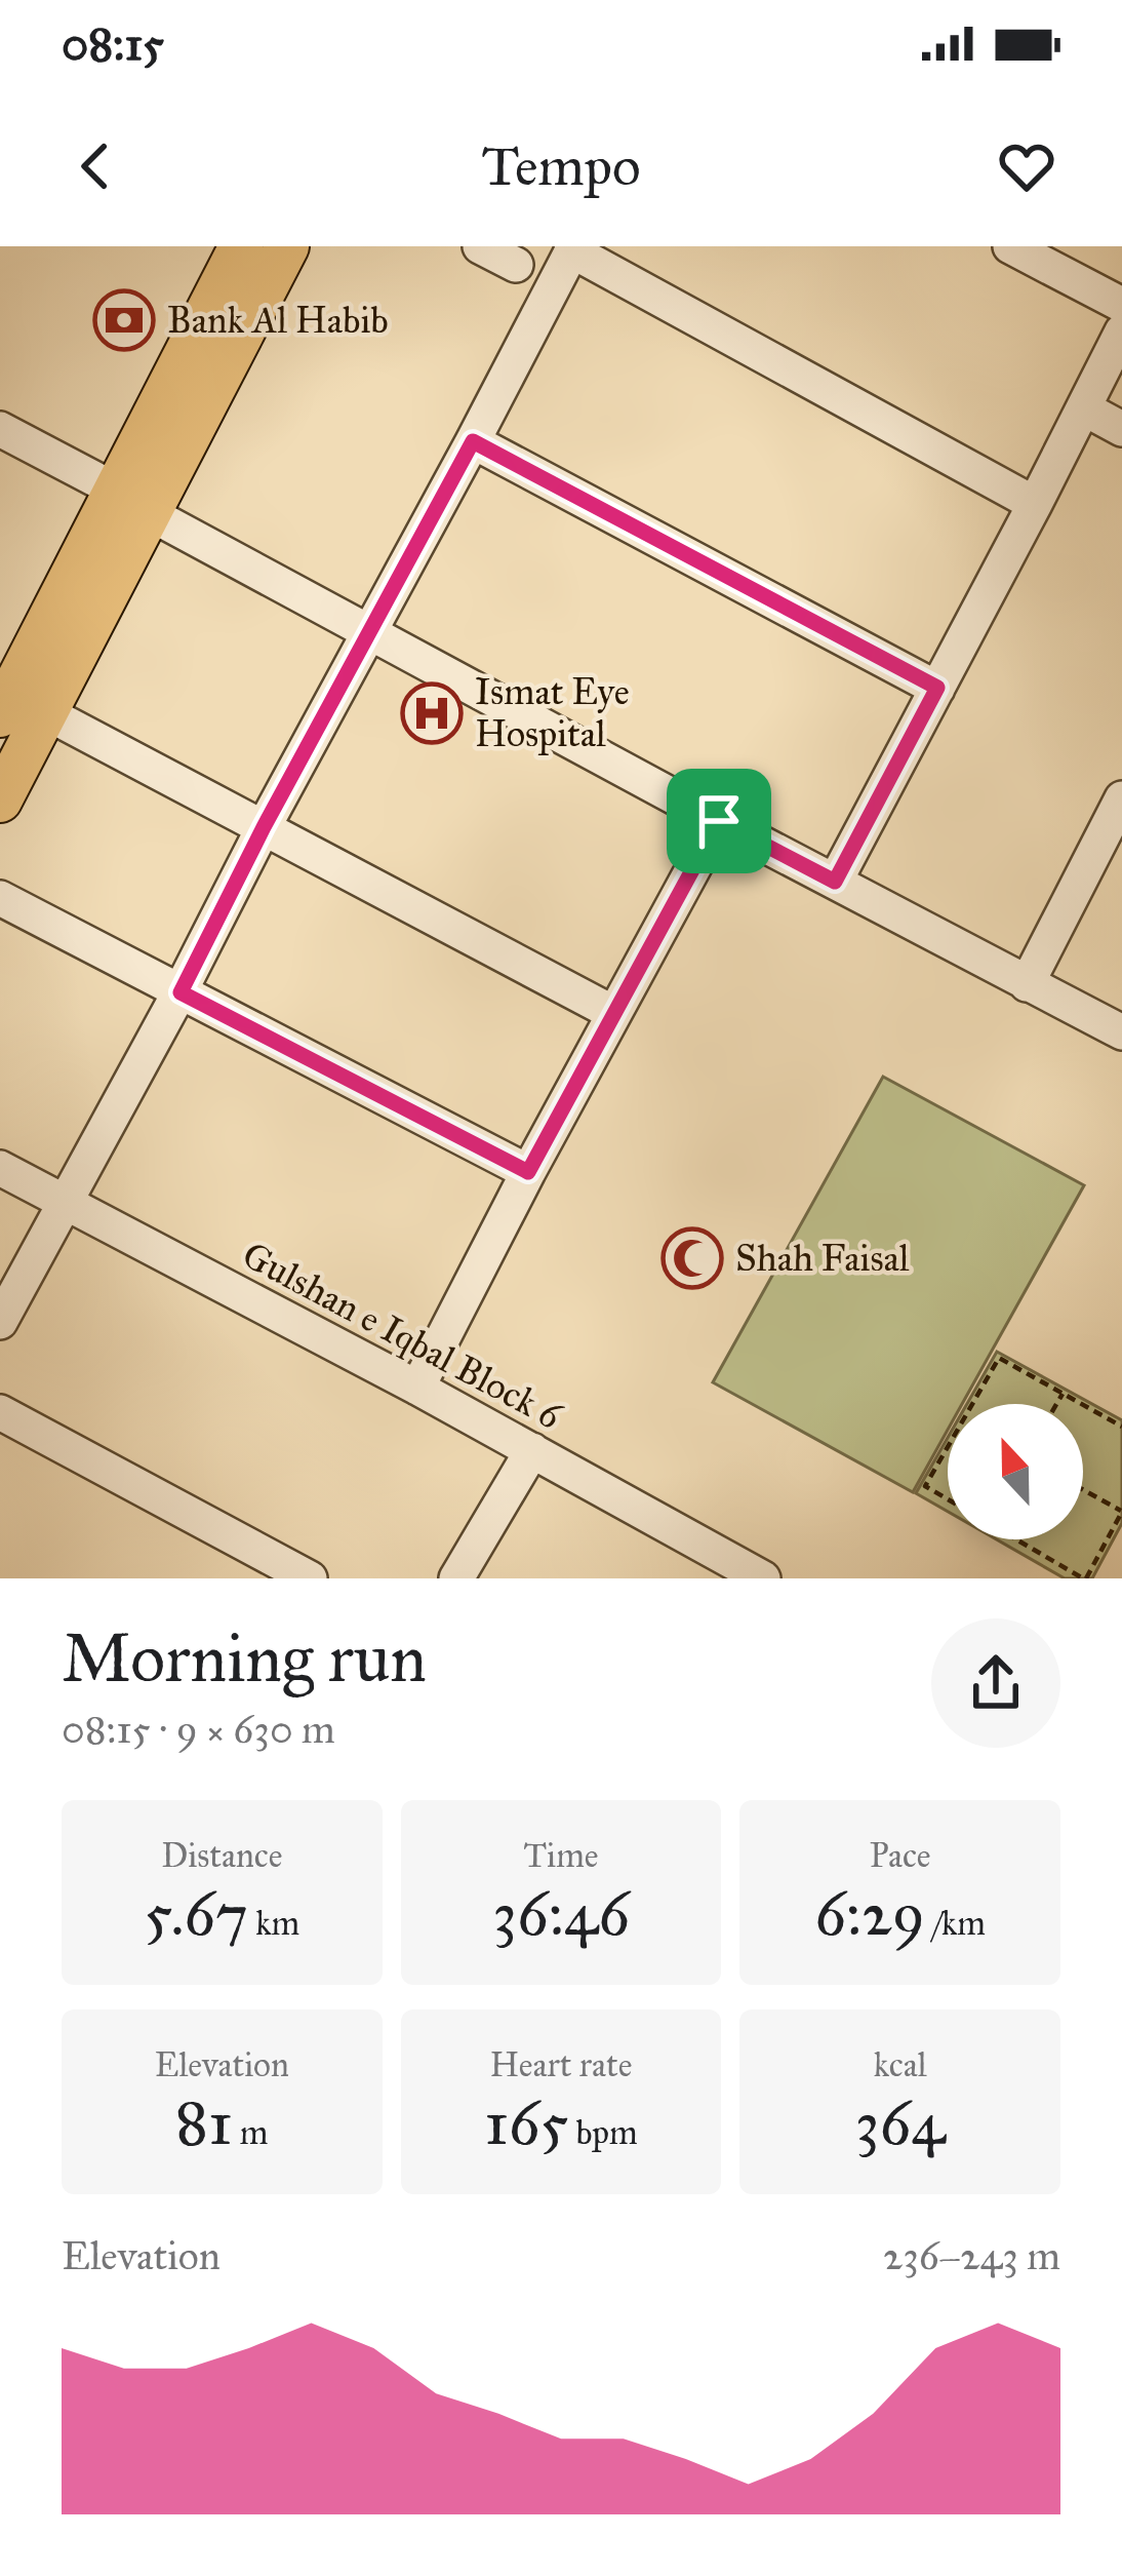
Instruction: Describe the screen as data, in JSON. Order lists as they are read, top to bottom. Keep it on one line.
{"streets":{"street":["Gulshan e Iqbal Block 6"]},"places":{"bank":["Bank Al Habib"],"hospital":["Ismat Eye Hospital"],"mosque":["Shah Faisal"]},"north":"top","page":{"status":"08:15","header":"Tempo","heading":["Morning run","08:15 · 9 × 630 m"],"stats":[["Distance","5.67 km"],["Time","36:46"],["Pace","6:29 /km"],["Elevation","81 m"],["Heart rate","165 bpm"],["kcal","364"]],"chart":["Elevation","236–243 m"]}}
